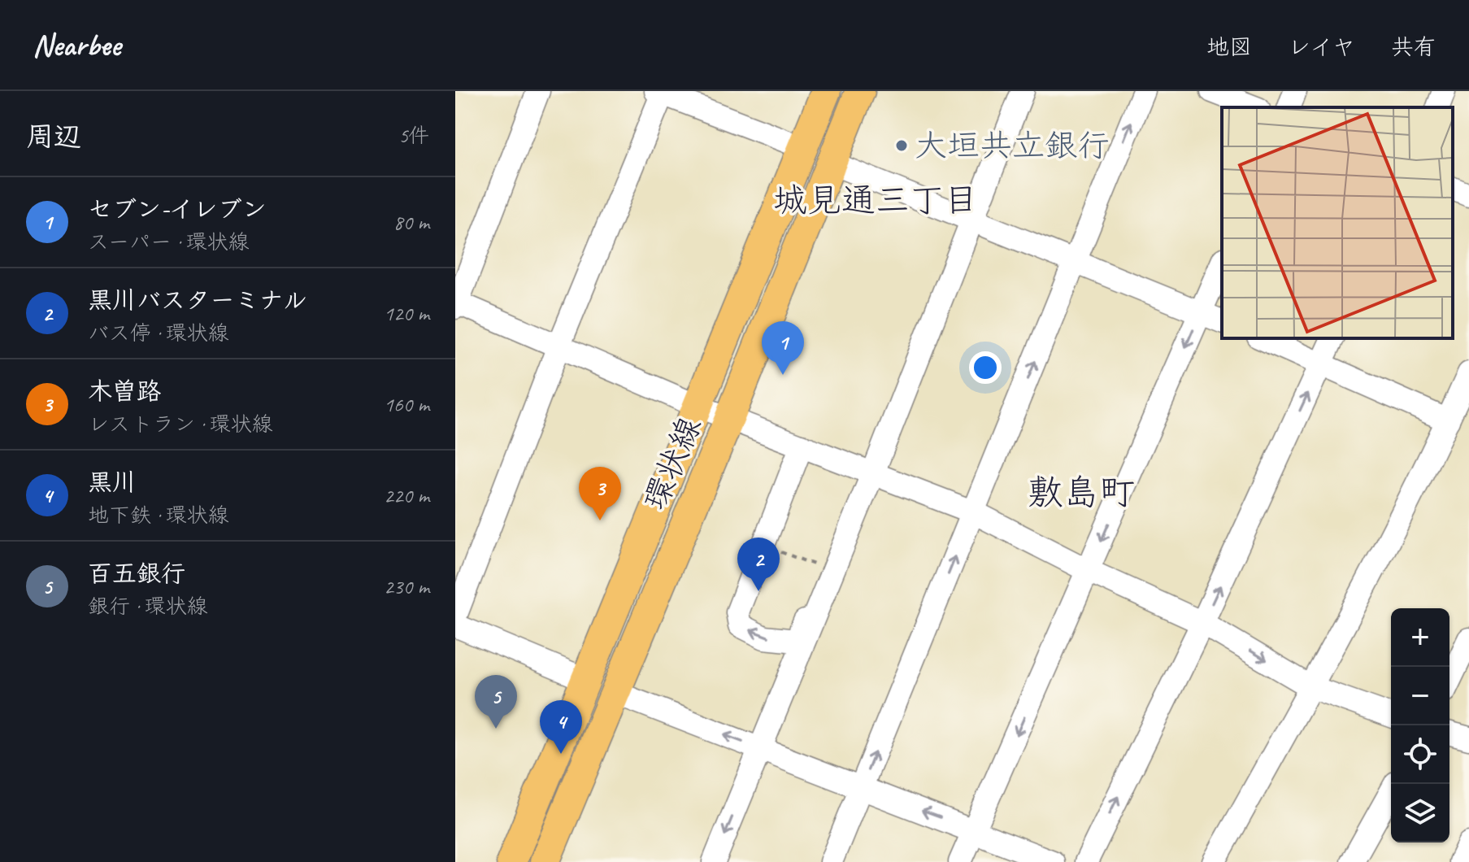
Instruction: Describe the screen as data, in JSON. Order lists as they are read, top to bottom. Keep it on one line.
{"streets":{"main road":["環状線"]},"districts":["城見通三丁目","敷島町"],"places":["大垣共立銀行"],"page":{"header":"Nearbee","nav":["地図","レイヤ","共有"],"heading":["周辺","5件"],"list":[{"mark":"1","name":"セブン-イレブン","note":"スーパー · 環状線","value":"80 m"},{"mark":"2","name":"黒川バスターミナル","note":"バス停 · 環状線","value":"120 m"},{"mark":"3","name":"木曽路","note":"レストラン · 環状線","value":"160 m"},{"mark":"4","name":"黒川","note":"地下鉄 · 環状線","value":"220 m"},{"mark":"5","name":"百五銀行","note":"銀行 · 環状線","value":"230 m"}],"pins":["1","3","2","5","4"],"map_buttons":["+","−"]}}
